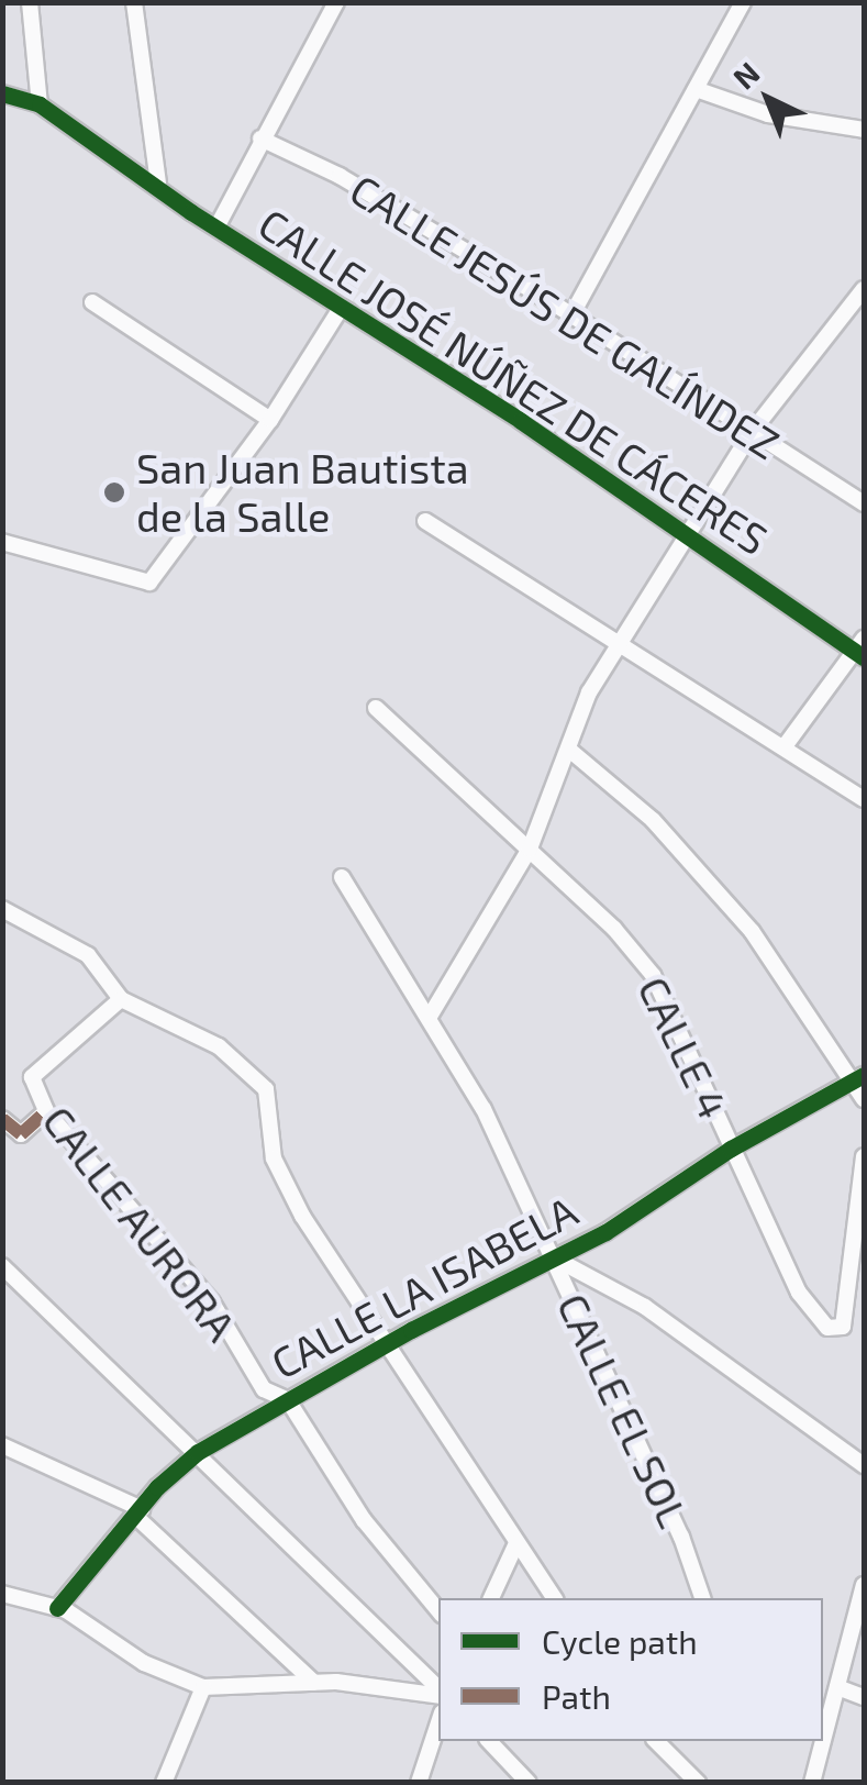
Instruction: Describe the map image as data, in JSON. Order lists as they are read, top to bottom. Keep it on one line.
{"streets":{"street":["CALLE JESÚS DE GALÍNDEZ","CALLE JOSÉ NÚÑEZ DE CÁCERES","CALLE 4","CALLE AURORA","CALLE LA ISABELA","CALLE EL SOL"]},"crossings":[["CALLE 4","CALLE LA ISABELA"],["CALLE AURORA","CALLE LA ISABELA"],["CALLE LA ISABELA","CALLE EL SOL"]],"places":["San Juan Bautista de la Salle"],"legend":["Cycle path","Path"],"north":"top left"}
